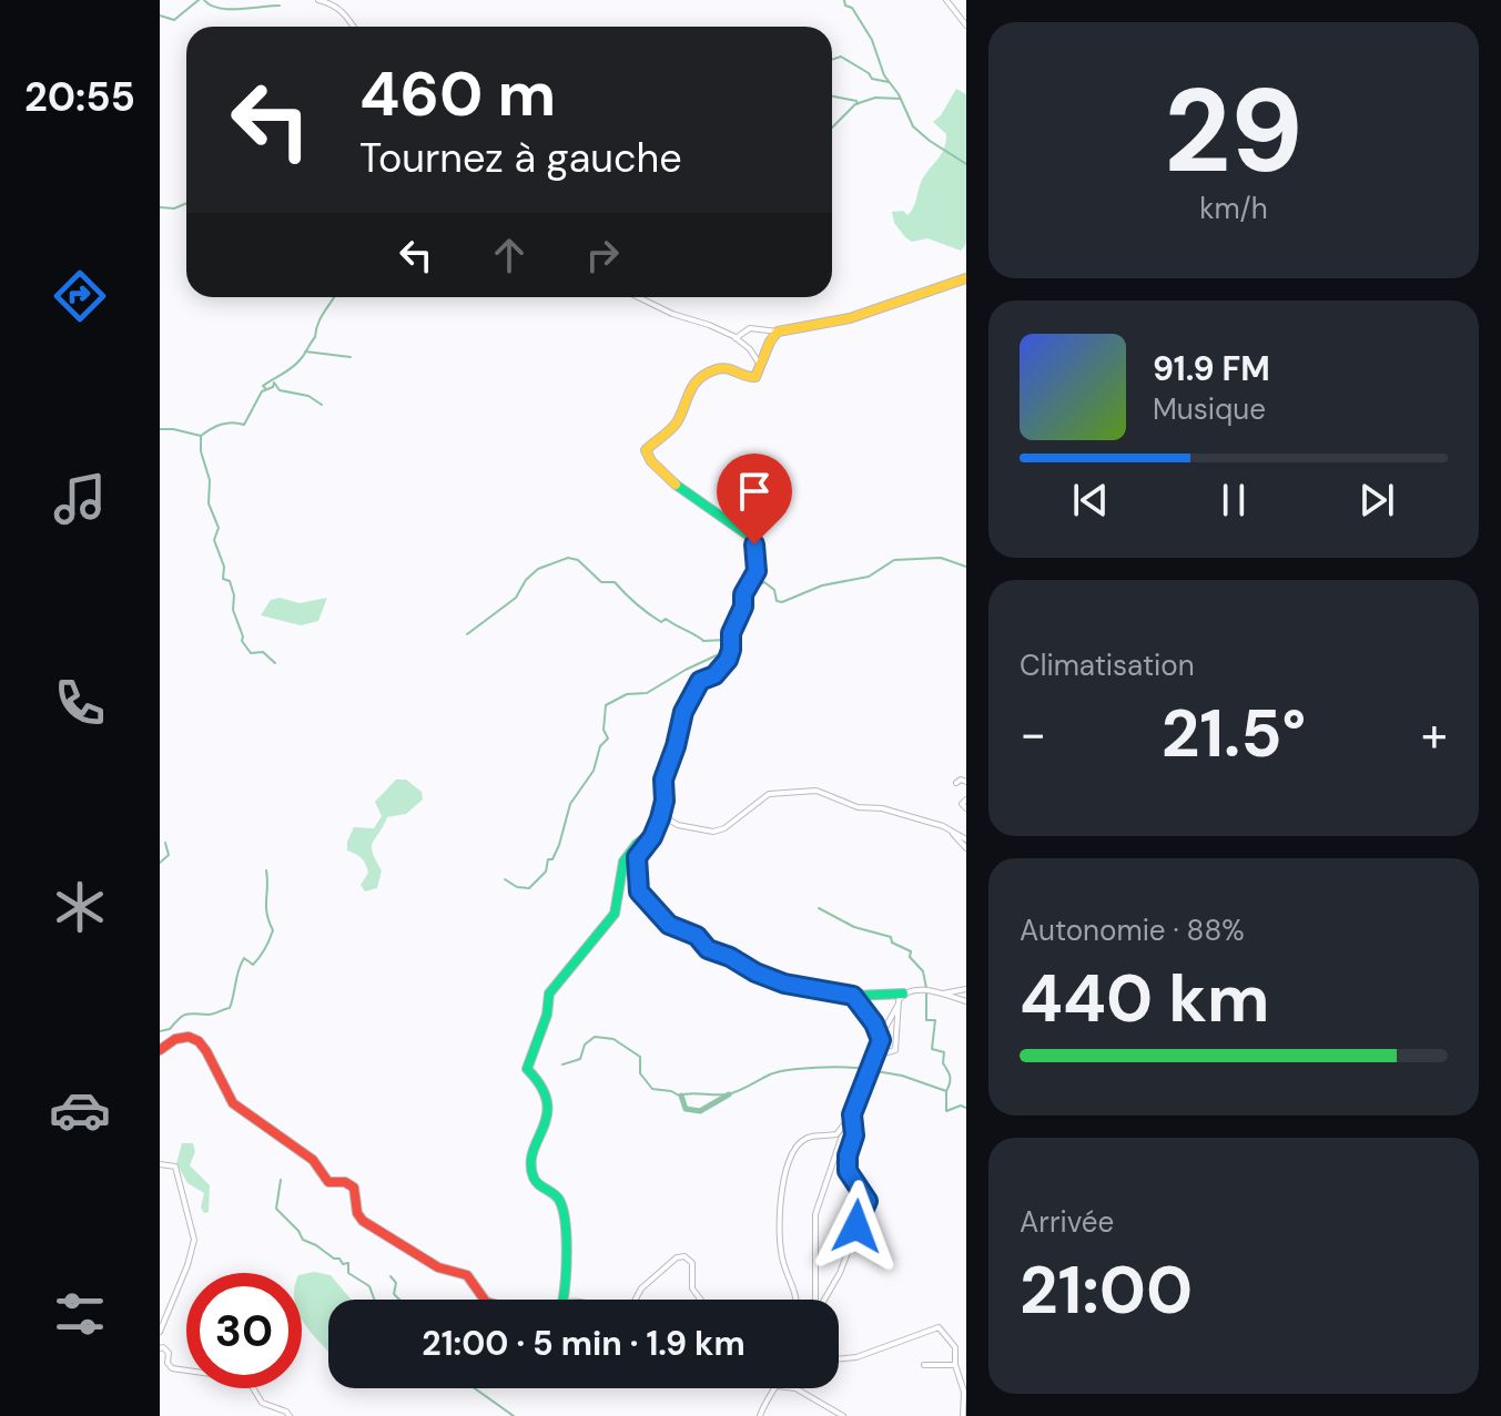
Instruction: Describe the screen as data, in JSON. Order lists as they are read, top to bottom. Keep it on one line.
{"page":{"tabs":"20:55","tile":[["29","km/h"],"Climatisation",["Autonomie · 88%","440 km"],["Arrivée","21:00"]],"turn":["460 m","Tournez à gauche"],"song":["91.9 FM","Musique"],"heat":["−","21.5°","+"],"limit":"30","trip":"21:00 · 5 min · 1.9 km"}}
